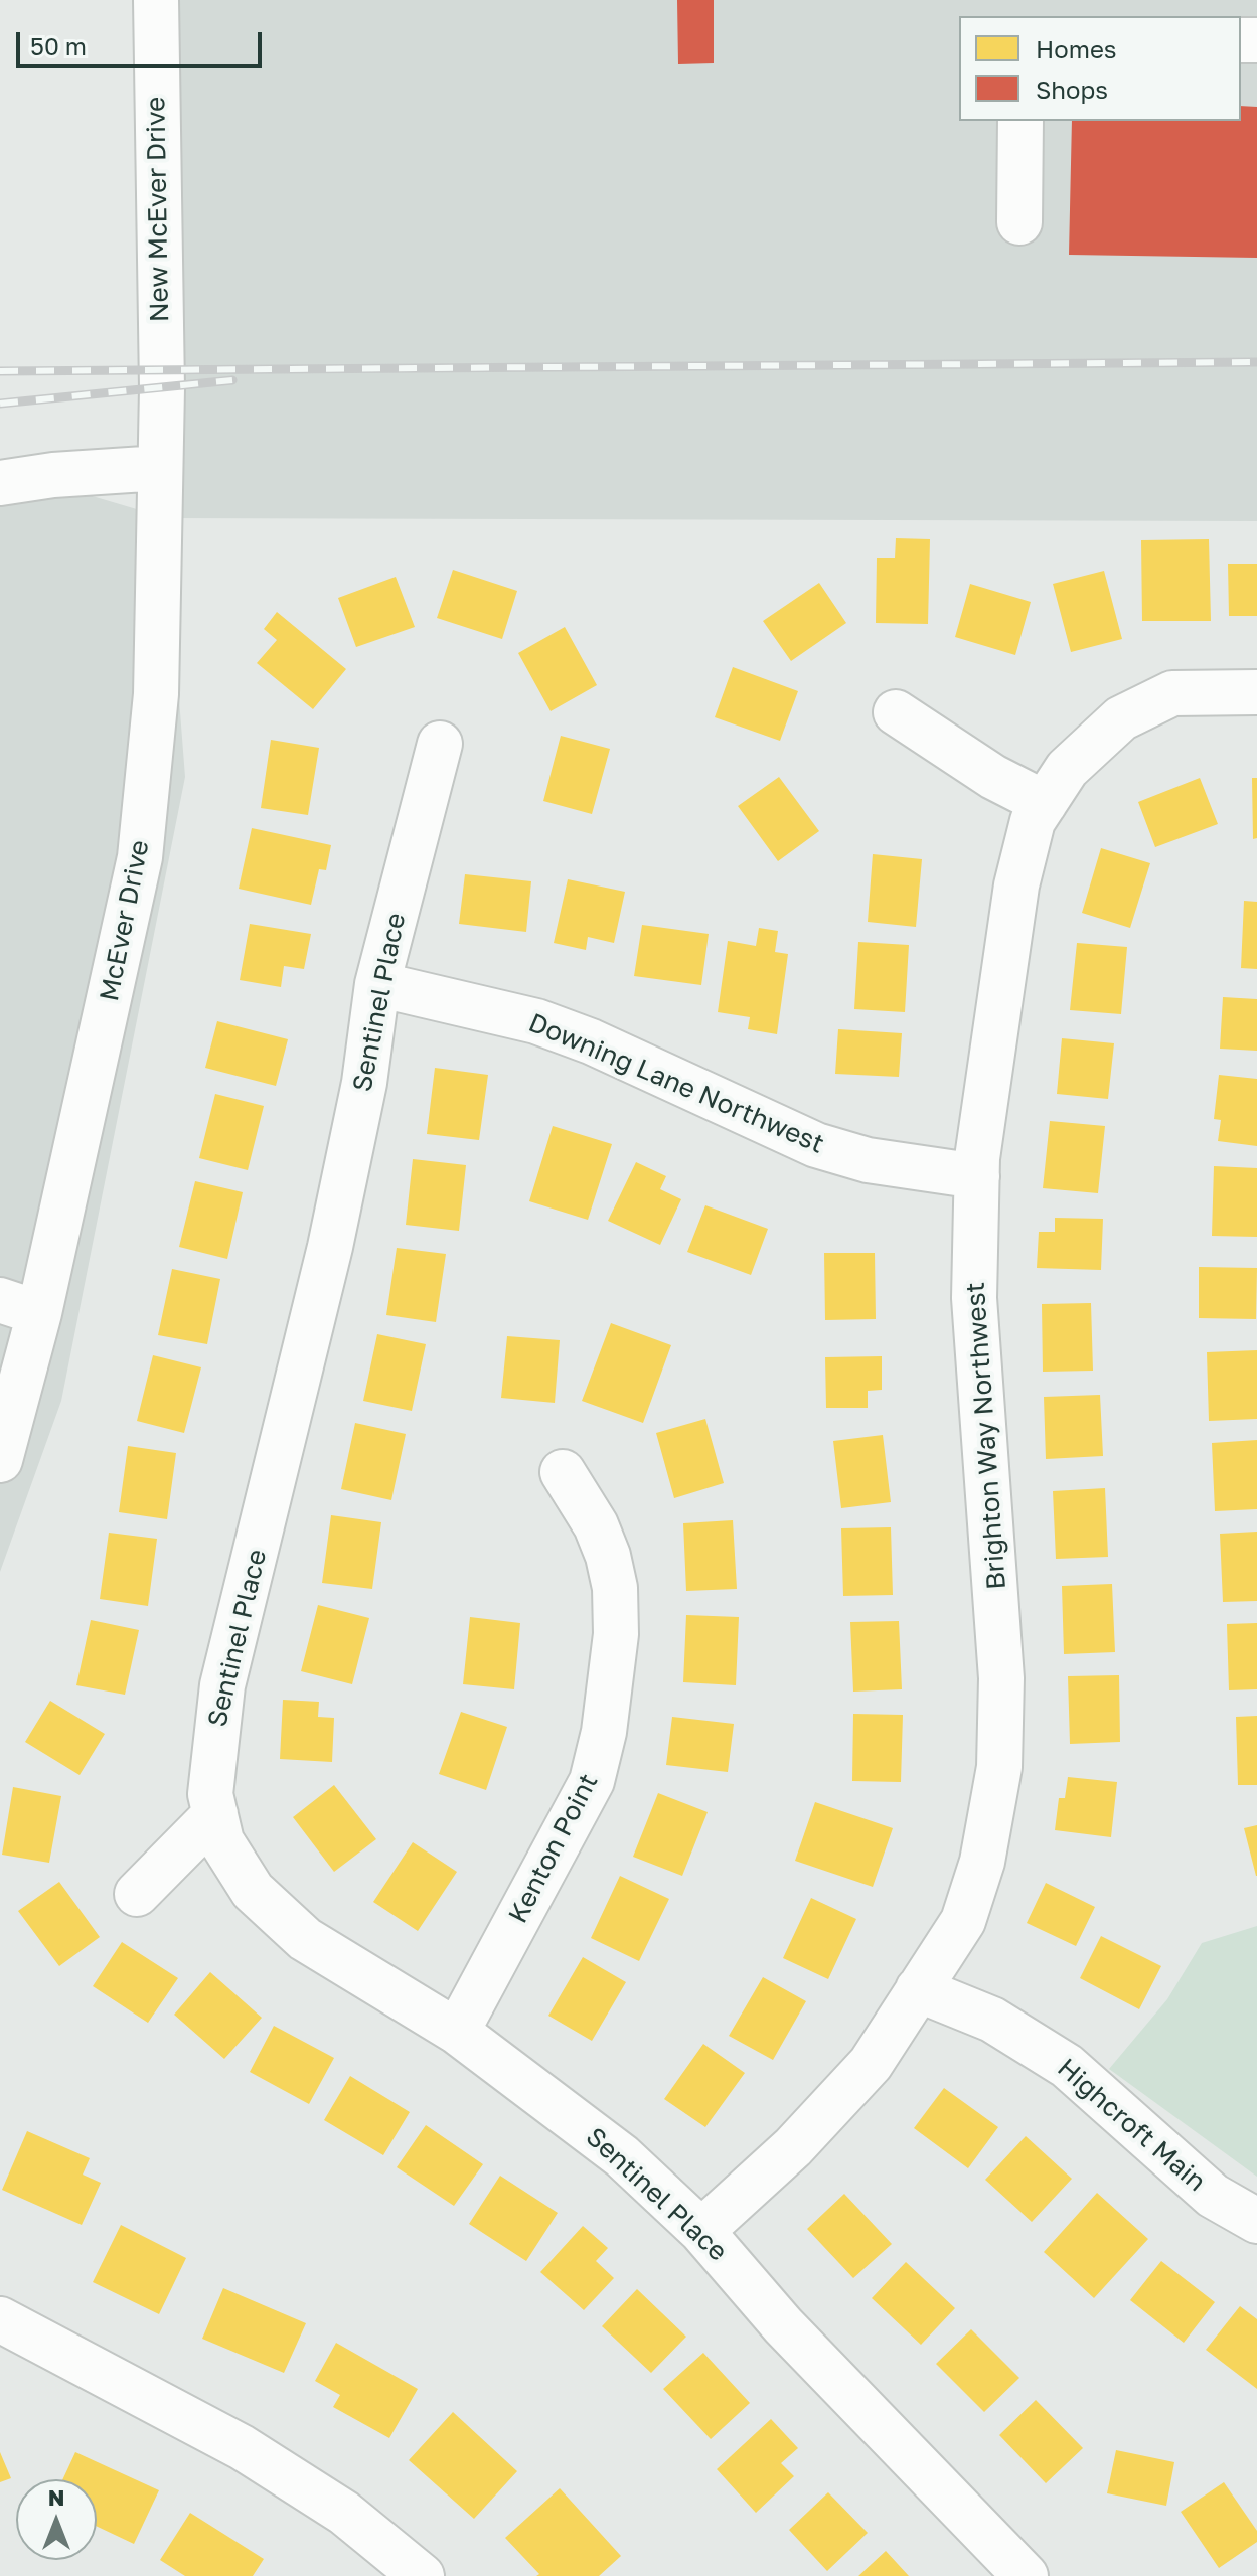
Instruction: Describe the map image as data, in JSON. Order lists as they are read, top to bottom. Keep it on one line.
{"streets":{"street":["New McEver Drive","McEver Drive","Sentinel Place","Downing Lane Northwest","Brighton Way Northwest","Kenton Point","Highcroft Main"]},"crossings":[["New McEver Drive","McEver Drive"],["Sentinel Place","Downing Lane Northwest"],["Sentinel Place","Brighton Way Northwest"],["Sentinel Place","Kenton Point"],["Downing Lane Northwest","Brighton Way Northwest"],["Brighton Way Northwest","Highcroft Main"]],"legend":["Homes","Shops"],"scale_bar":"50 m","north":"top"}
